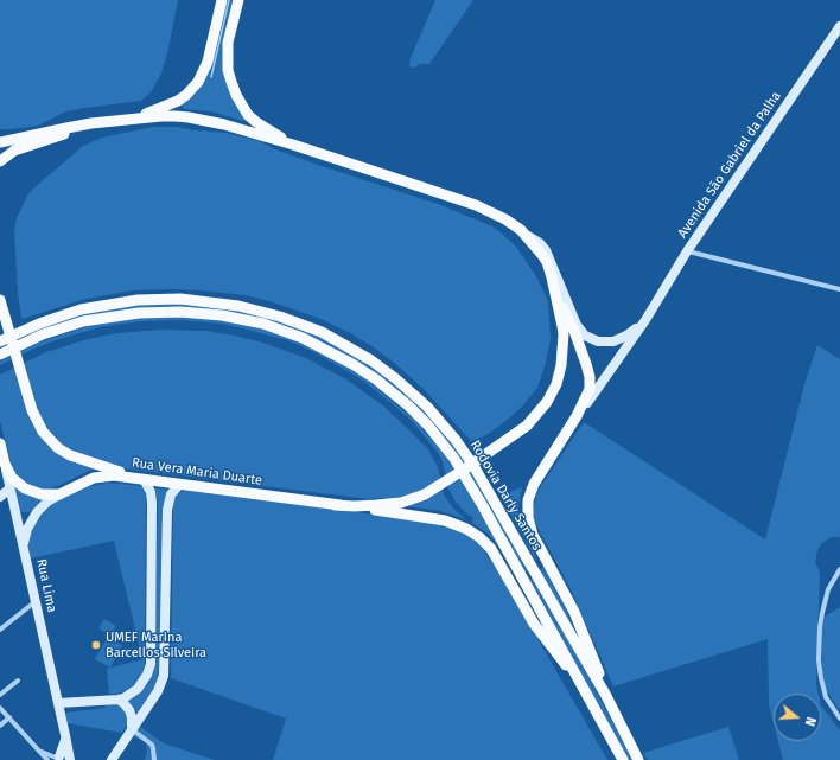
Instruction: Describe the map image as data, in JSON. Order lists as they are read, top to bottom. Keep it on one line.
{"streets":{"main road":["Rua Vera Maria Duarte","Rodovia Darly Santos","Rua Lima"],"street":["Avenida São Gabriel da Palha"]},"crossings":[["Rua Vera Maria Duarte","Rua Lima"]],"places":["UMEF Marina Barcellos Silveira"],"north":"right"}
